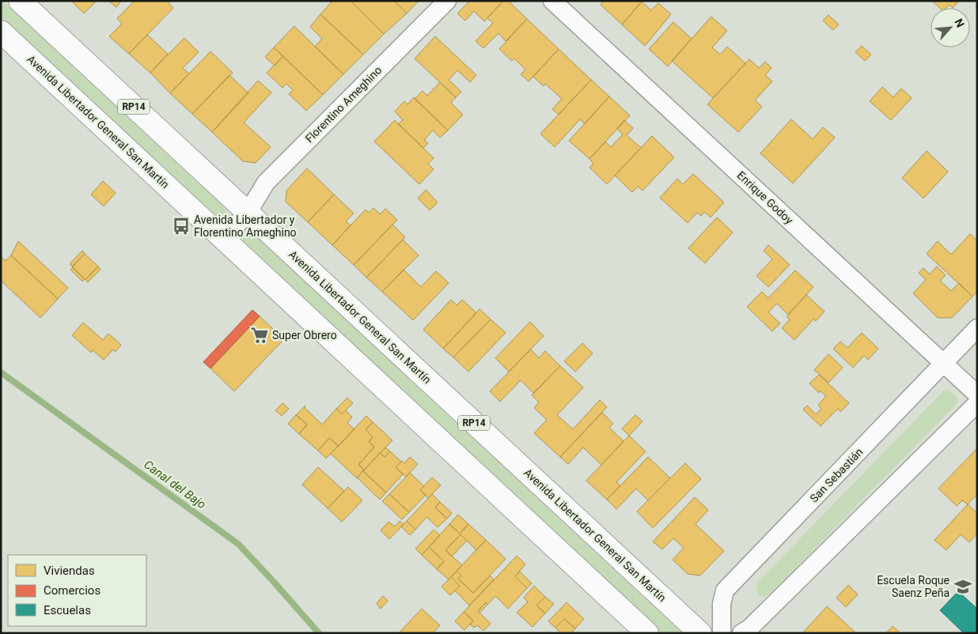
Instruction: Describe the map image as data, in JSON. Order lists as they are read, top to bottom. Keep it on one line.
{"streets":{"main road":["RP14","Avenida Libertador General San Martín"],"street":["Florentino Ameghino","Enrique Godoy","San Sebastián"]},"crossings":[["Florentino Ameghino","Avenida Libertador General San Martín"],["Enrique Godoy","San Sebastián"]],"water":["Canal del Bajo"],"places":{"bus stop":["Avenida Libertador y Florentino Ameghino"],"supermarket":["Super Obrero"],"school or university":["Escuela Roque Saenz Peña"]},"legend":["Viviendas","Comercios","Escuelas"],"north":"top right"}
